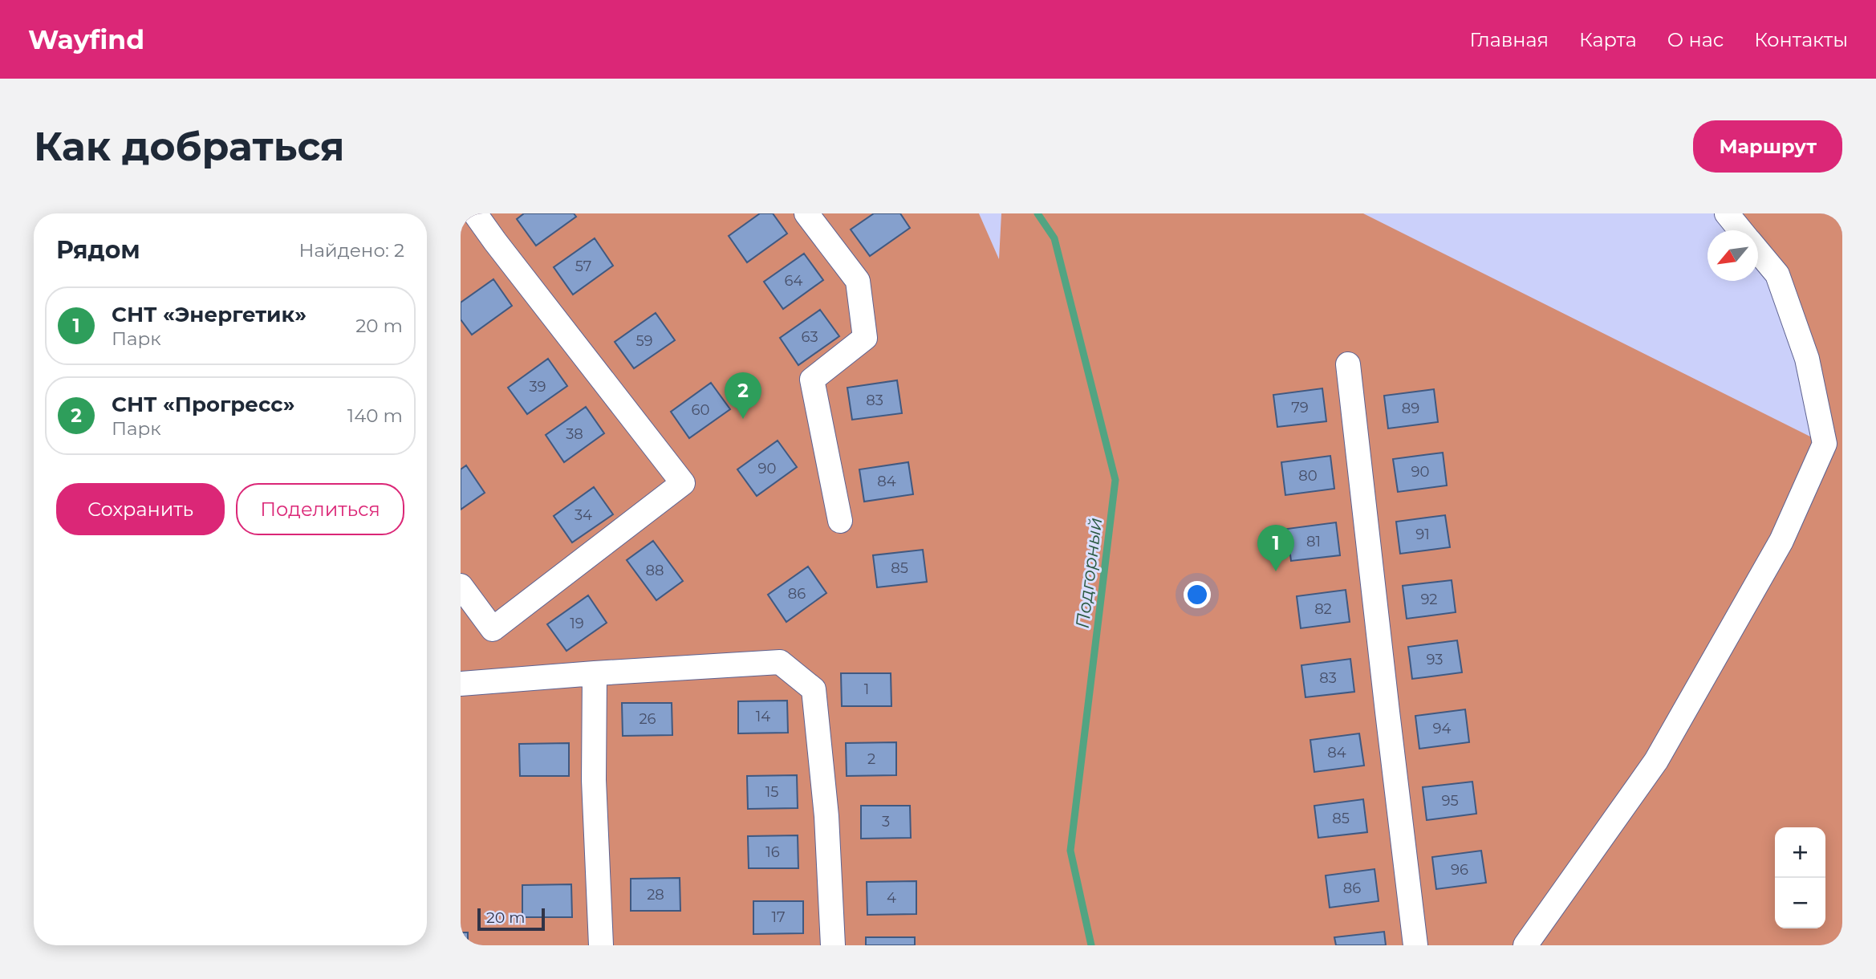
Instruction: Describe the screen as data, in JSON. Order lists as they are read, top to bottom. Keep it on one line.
{"water":["Подгорный"],"house_numbers":["57","64","63","59","39","83","79","89","60","38","90","90","80","84","34","91","81","85","88","86","92","82","19","93","83","1","14","26","94","84","2","15","95","85","3","16","96","86","28","4","17"],"scale_bar":"20 m","north":"bottom left","page":{"header":"Wayfind","nav":["Главная","Карта","О нас","Контакты"],"buttons":["Маршрут",["Сохранить","Поделиться"]],"title":"Как добраться","heading":["Рядом","Найдено: 2"],"list":[{"mark":"1","name":"СНТ «Энергетик»","note":"Парк","value":"20 m"},{"mark":"2","name":"СНТ «Прогресс»","note":"Парк","value":"140 m"}],"pins":["2","1"],"map_buttons":["+","−"],"scale":"20 m"}}
